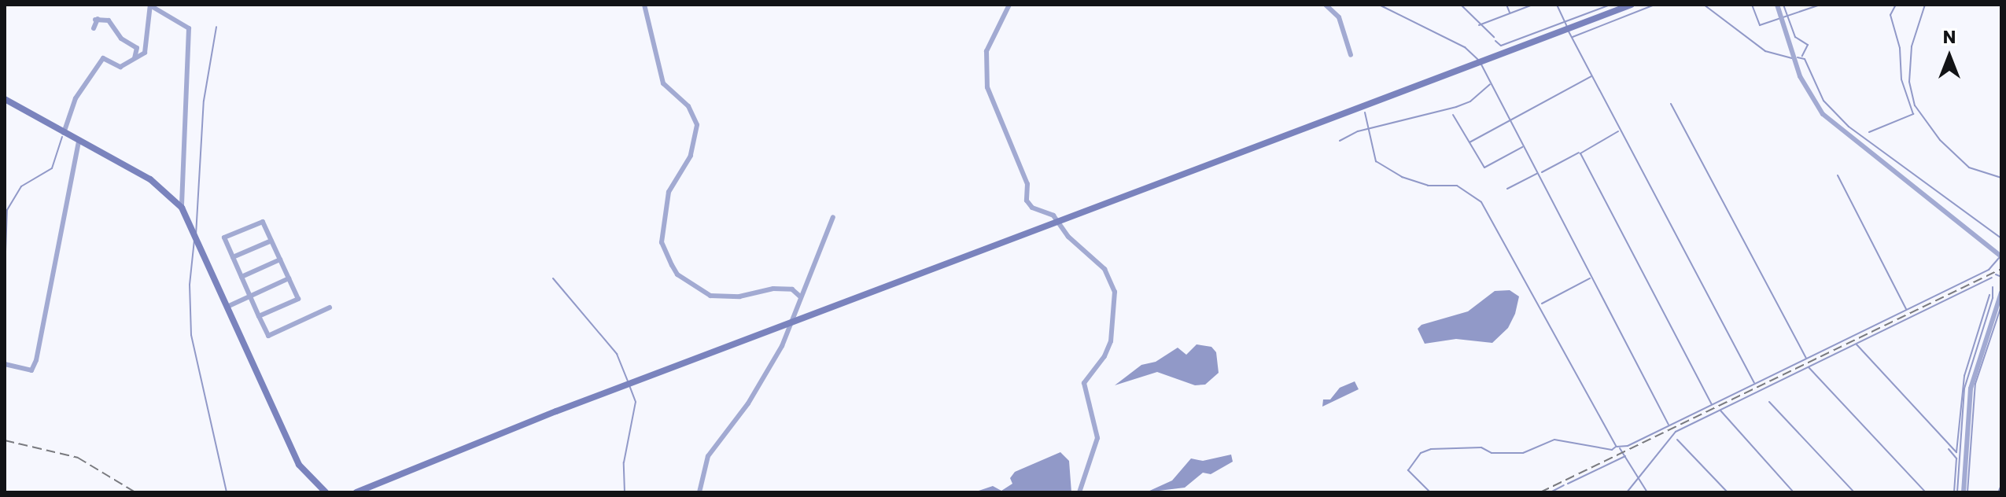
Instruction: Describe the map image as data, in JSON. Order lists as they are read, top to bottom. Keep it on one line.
{"north":"top"}
